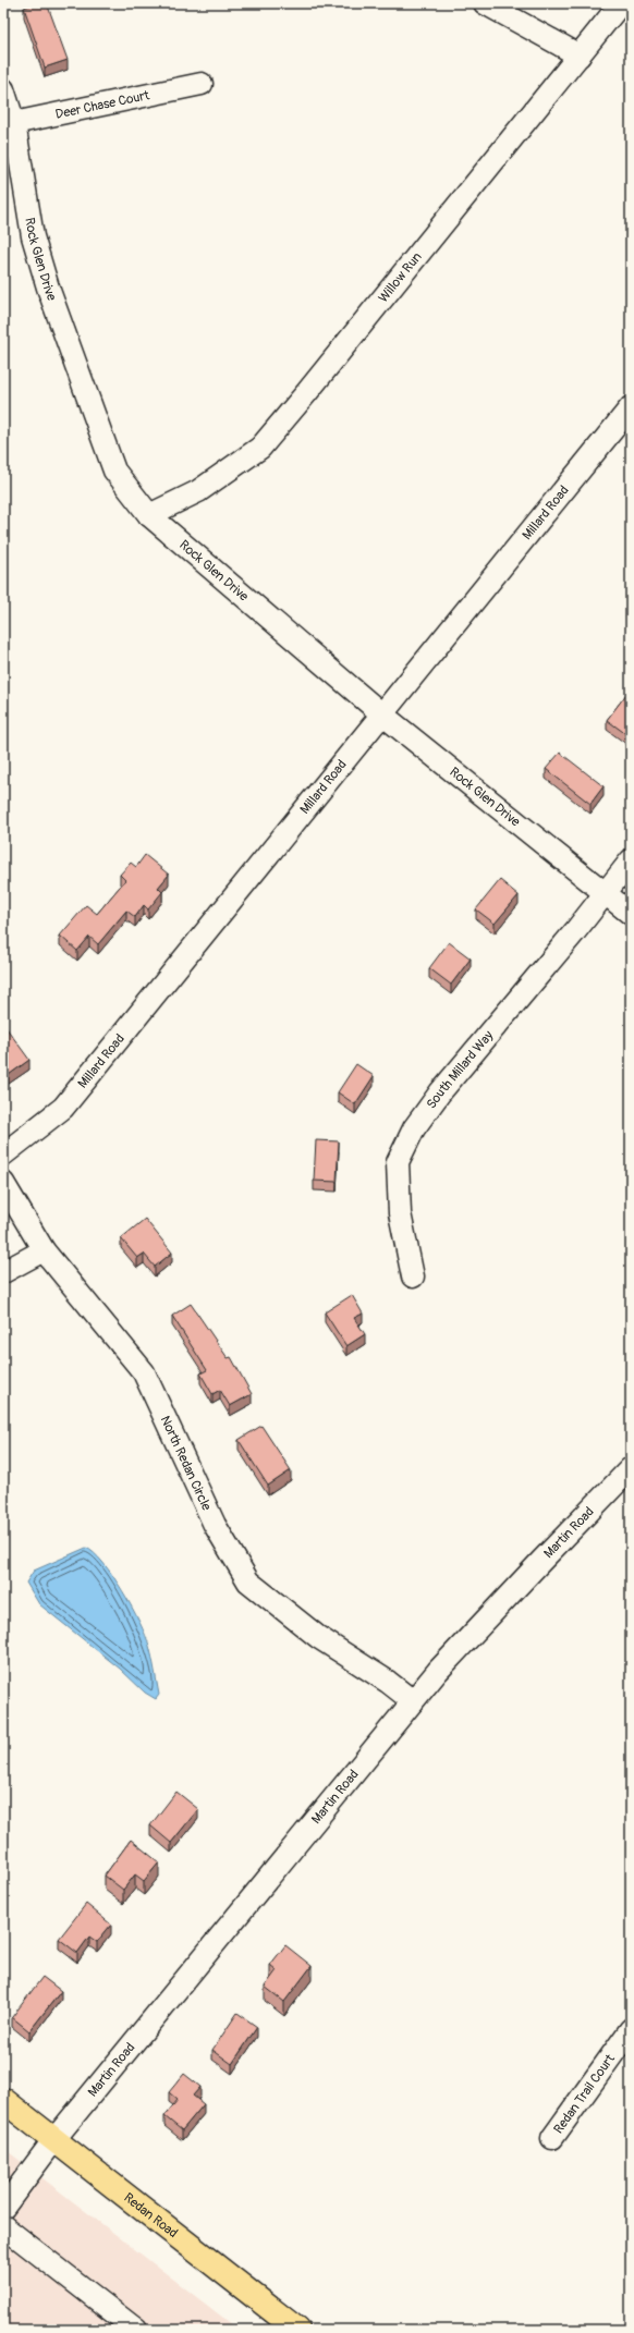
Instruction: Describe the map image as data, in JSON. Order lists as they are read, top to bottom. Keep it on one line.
{"streets":{"main road":["Redan Road"],"street":["Deer Chase Court","Rock Glen Drive","Willow Run","Millard Road","South Millard Way","North Redan Circle","Martin Road","Redan Trail Court"]},"crossings":[["Deer Chase Court","Rock Glen Drive"],["Rock Glen Drive","Willow Run"],["Rock Glen Drive","Millard Road"],["Rock Glen Drive","South Millard Way"],["North Redan Circle","Martin Road"],["Martin Road","Redan Road"]]}
